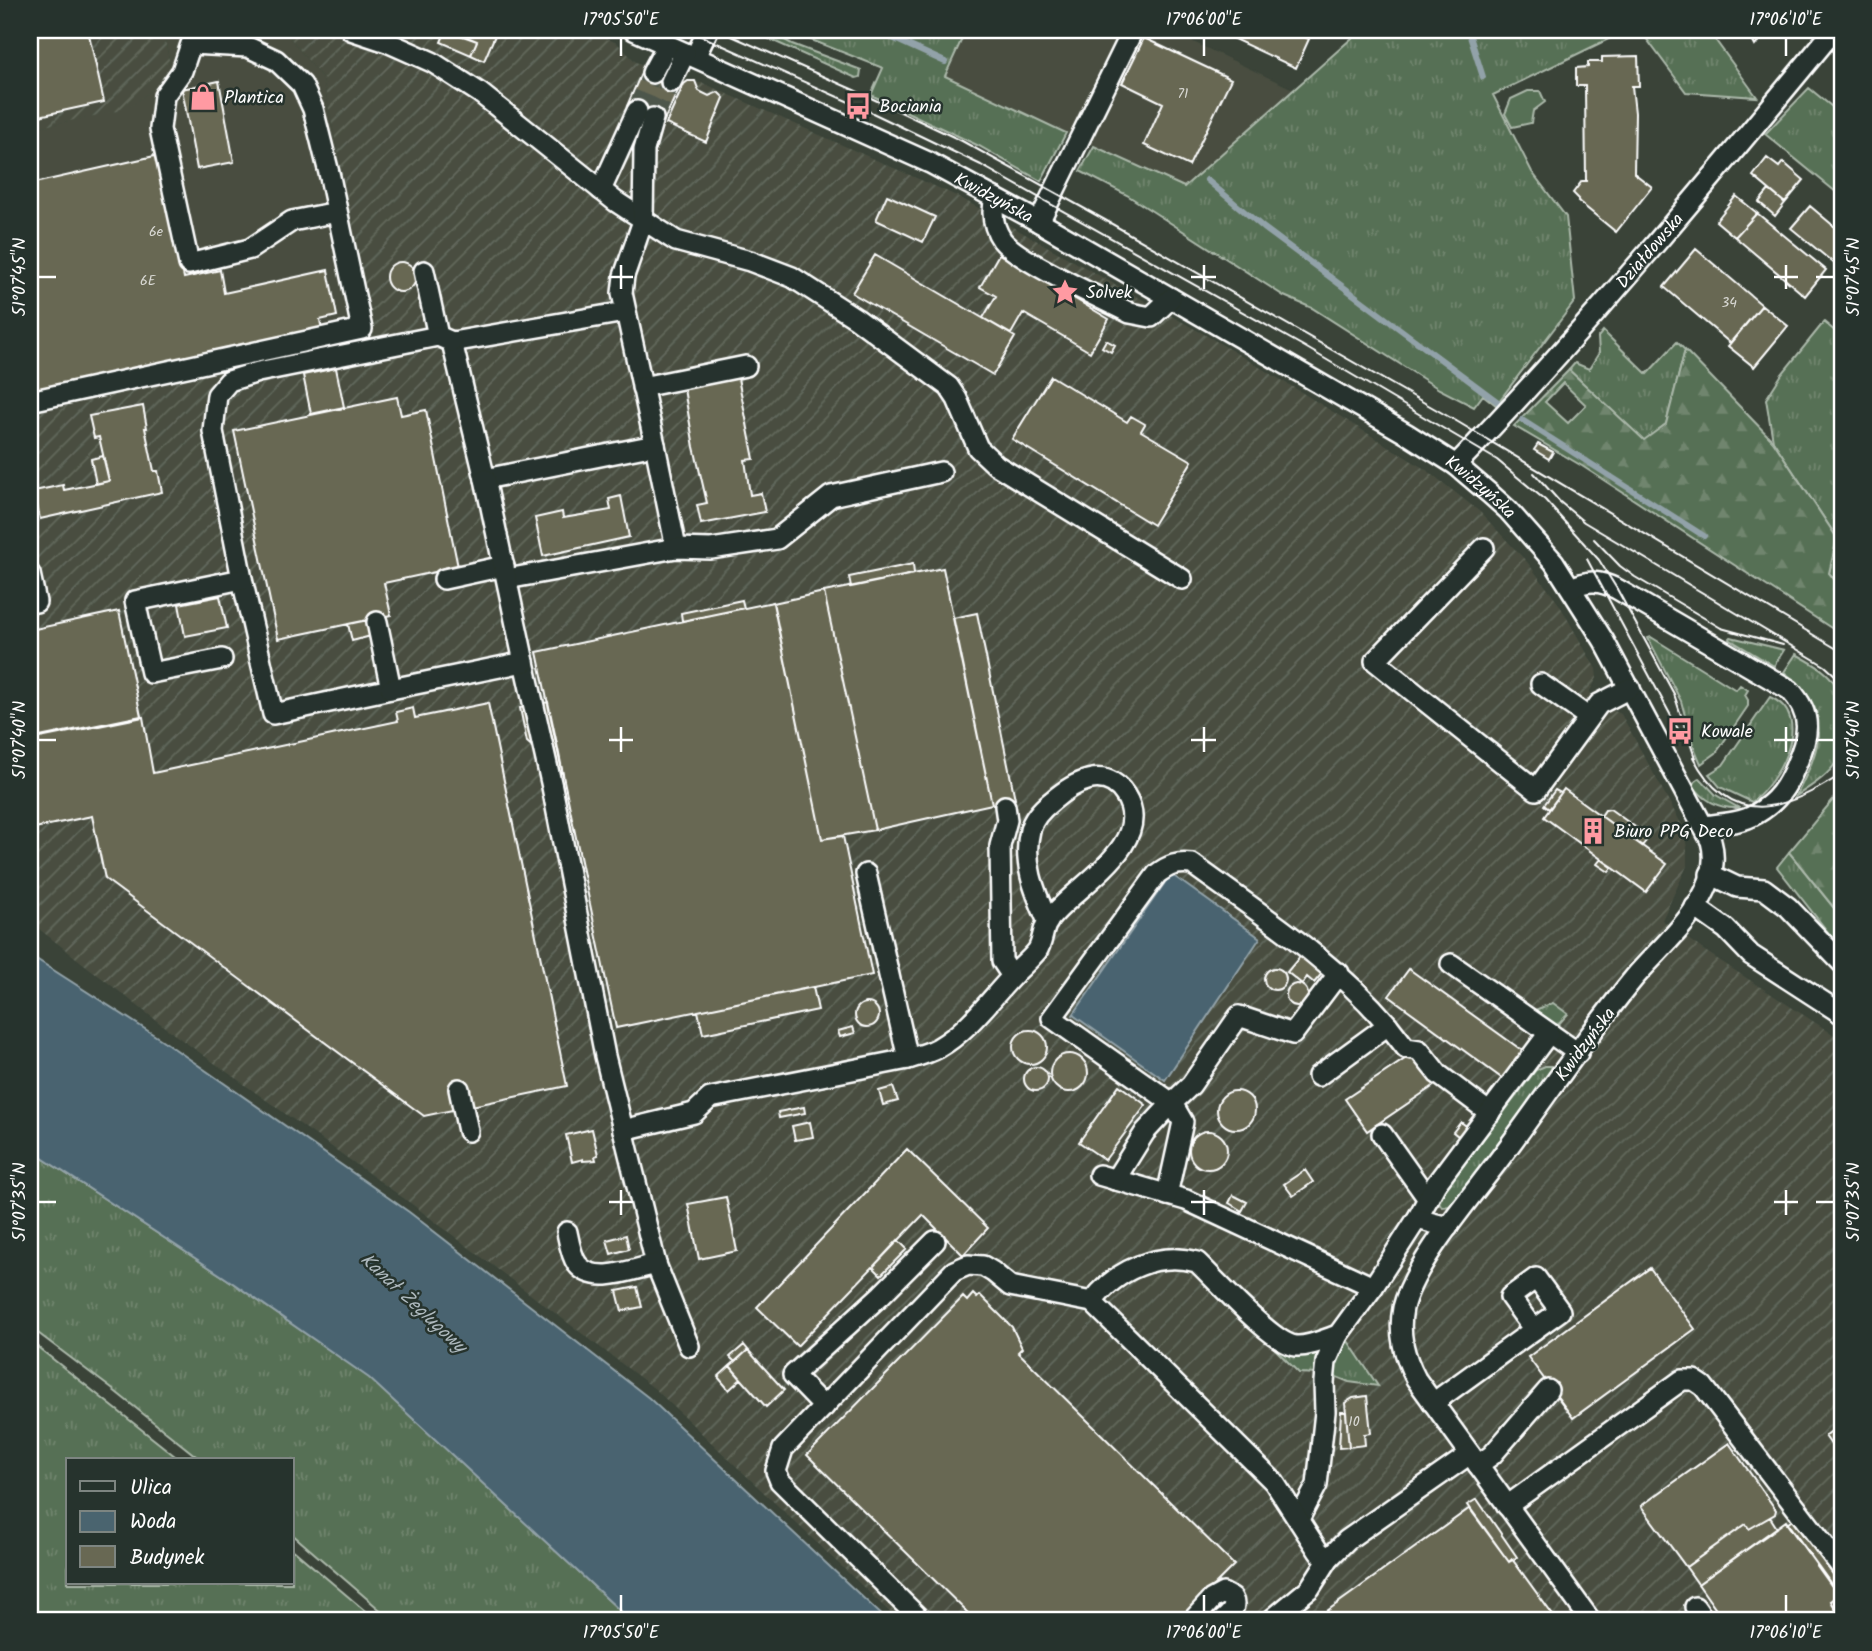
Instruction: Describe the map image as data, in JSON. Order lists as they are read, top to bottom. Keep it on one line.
{"streets":{"street":["Kwidzyńska","Działdowska"]},"crossings":[["Kwidzyńska","Działdowska"]],"water":["Kanał Żeglugowy"],"places":{"shop":["Plantica"],"bus stop":["Bociania","Kowale"],"place":["Solvek"],"building":["Biuro PPG Deco"]},"house_numbers":["71","6e","6E","34","10"],"legend":["Ulica","Woda","Budynek"],"coordinates":["17°05'50\"E","17°06'00\"E","17°06'10\"E","51°07'45\"N","51°07'40\"N","51°07'35\"N"]}
